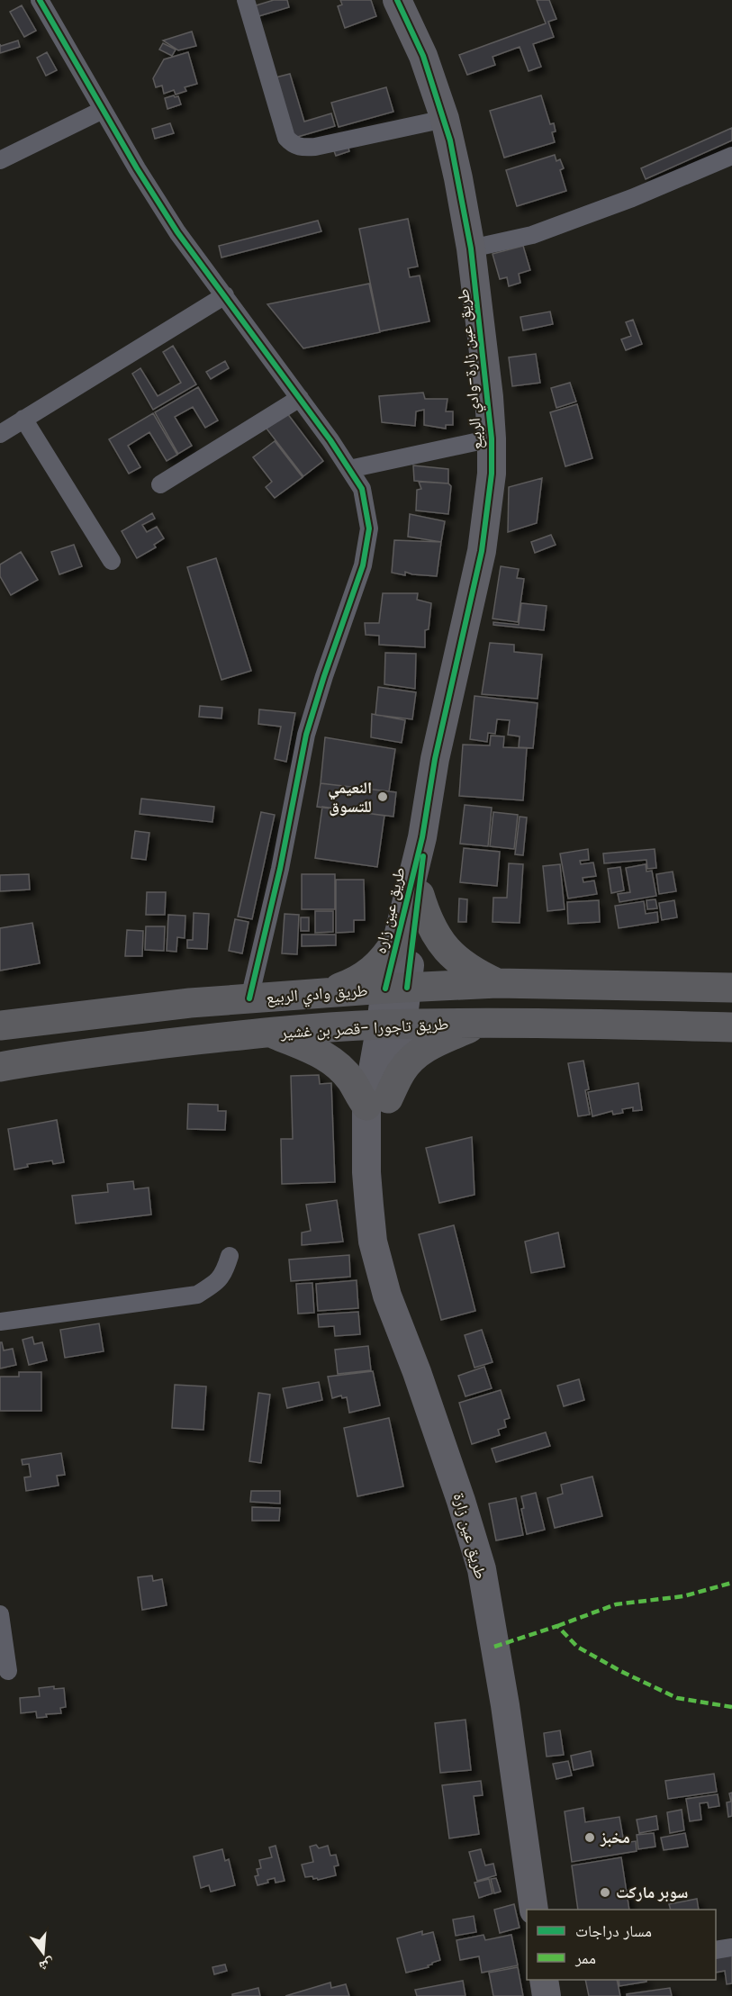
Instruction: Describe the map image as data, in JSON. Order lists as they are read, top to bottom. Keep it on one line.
{"streets":{"highway":["طريق وادي الربيع","طريق تاجورا -قصر بن غشير"],"main road":["طريق عين زارة-وادي الربيع","طريق عين زاره","طريق عين زارة"]},"crossings":[["طريق عين زارة-وادي الربيع","طريق عين زاره"],["طريق عين زاره","طريق وادي الربيع"],["طريق عين زاره","طريق تاجورا -قصر بن غشير"],["طريق عين زاره","طريق عين زارة"]],"places":["النعيمي للتسوق","مخبز","سوبر ماركت"],"legend":["مسار دراجات","ممر"],"north":"bottom"}
